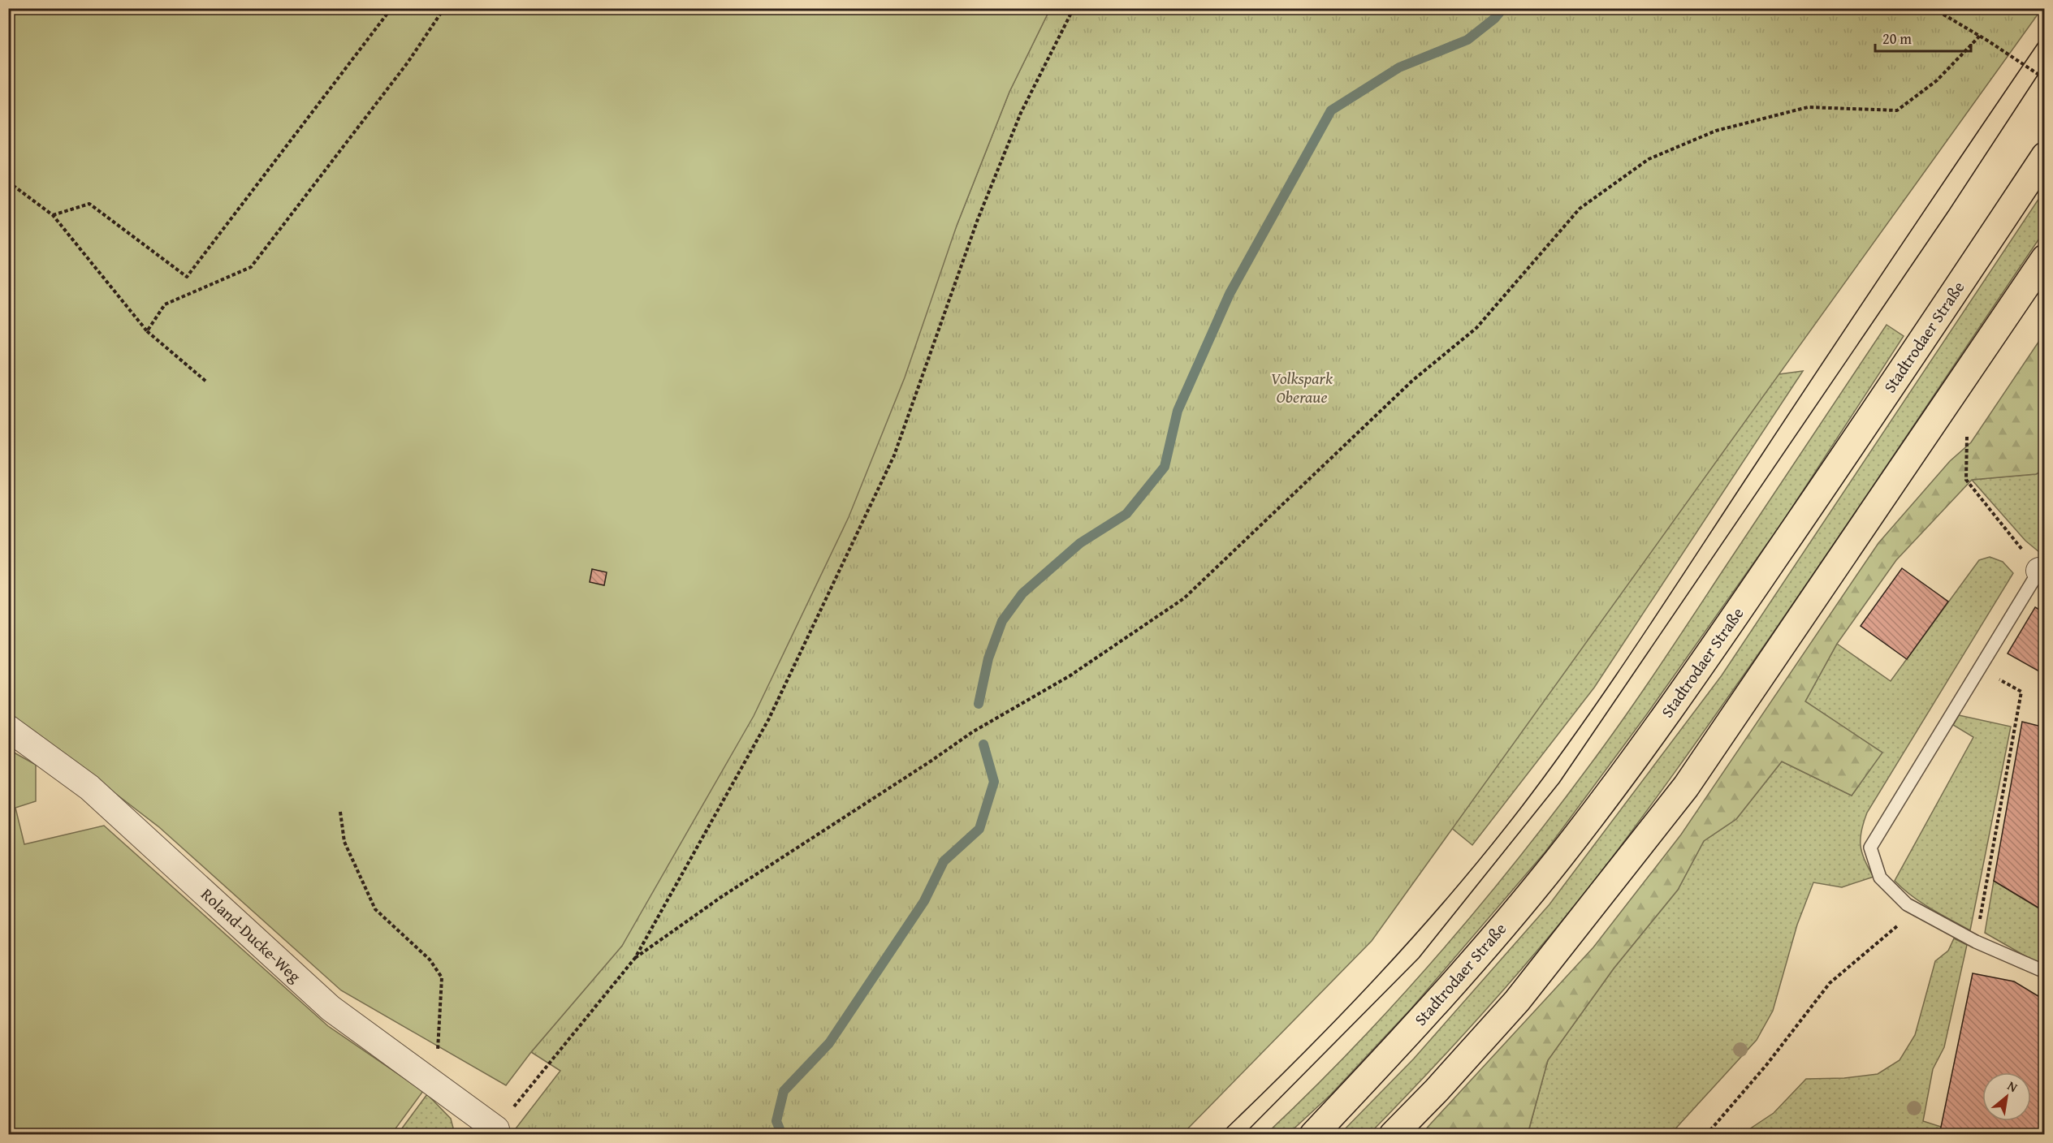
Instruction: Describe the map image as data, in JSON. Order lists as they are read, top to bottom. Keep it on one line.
{"streets":{"main road":["Stadtrodaer Straße"],"street":["Roland-Ducke-Weg"]},"parks":["Volkspark Oberaue"],"scale_bar":"20 m","north":"top right"}
